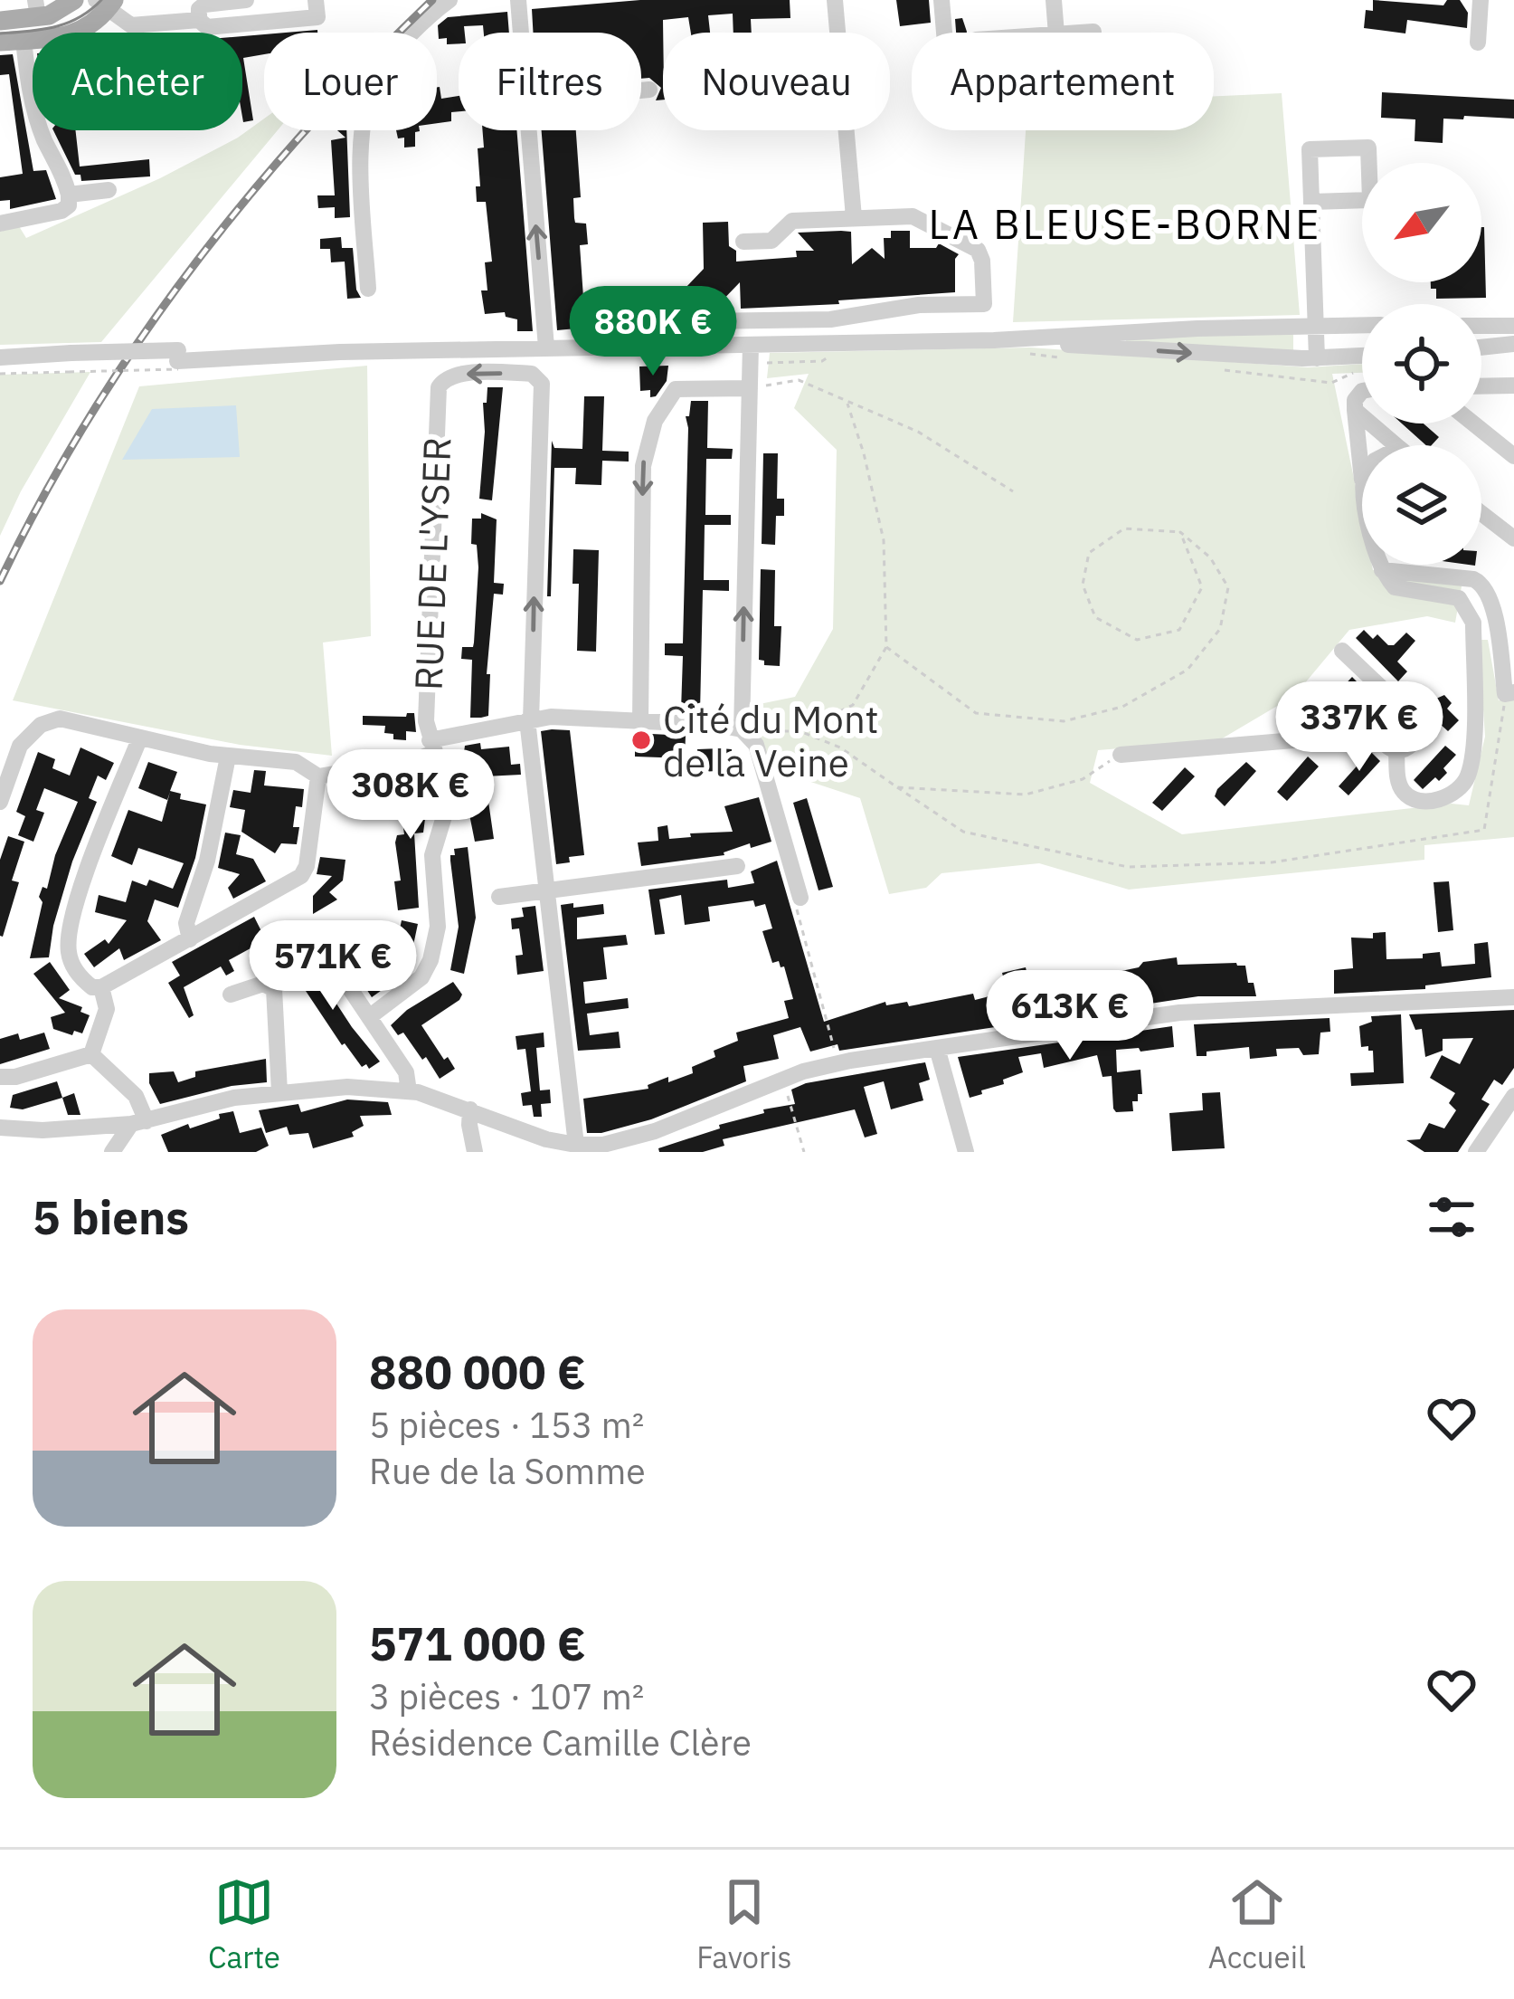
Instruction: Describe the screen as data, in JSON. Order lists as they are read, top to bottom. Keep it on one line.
{"streets":{"street":["RUE DE L'YSER"]},"districts":["LA BLEUSE-BORNE"],"places":["Cité du Mont de la Veine"],"north":"bottom left","page":{"chip":["Acheter","Louer","Filtres","Nouveau","Appartement"],"price":["880K €","337K €","308K €","571K €","613K €"],"heading":"5 biens","list":[{"name":"880 000 €","note":"5 pièces · 153 m² · Rue de la Somme"},{"name":"571 000 €","note":"3 pièces · 107 m² · Résidence Camille Clère"}],"tabs":["Carte","Favoris","Accueil"]}}
